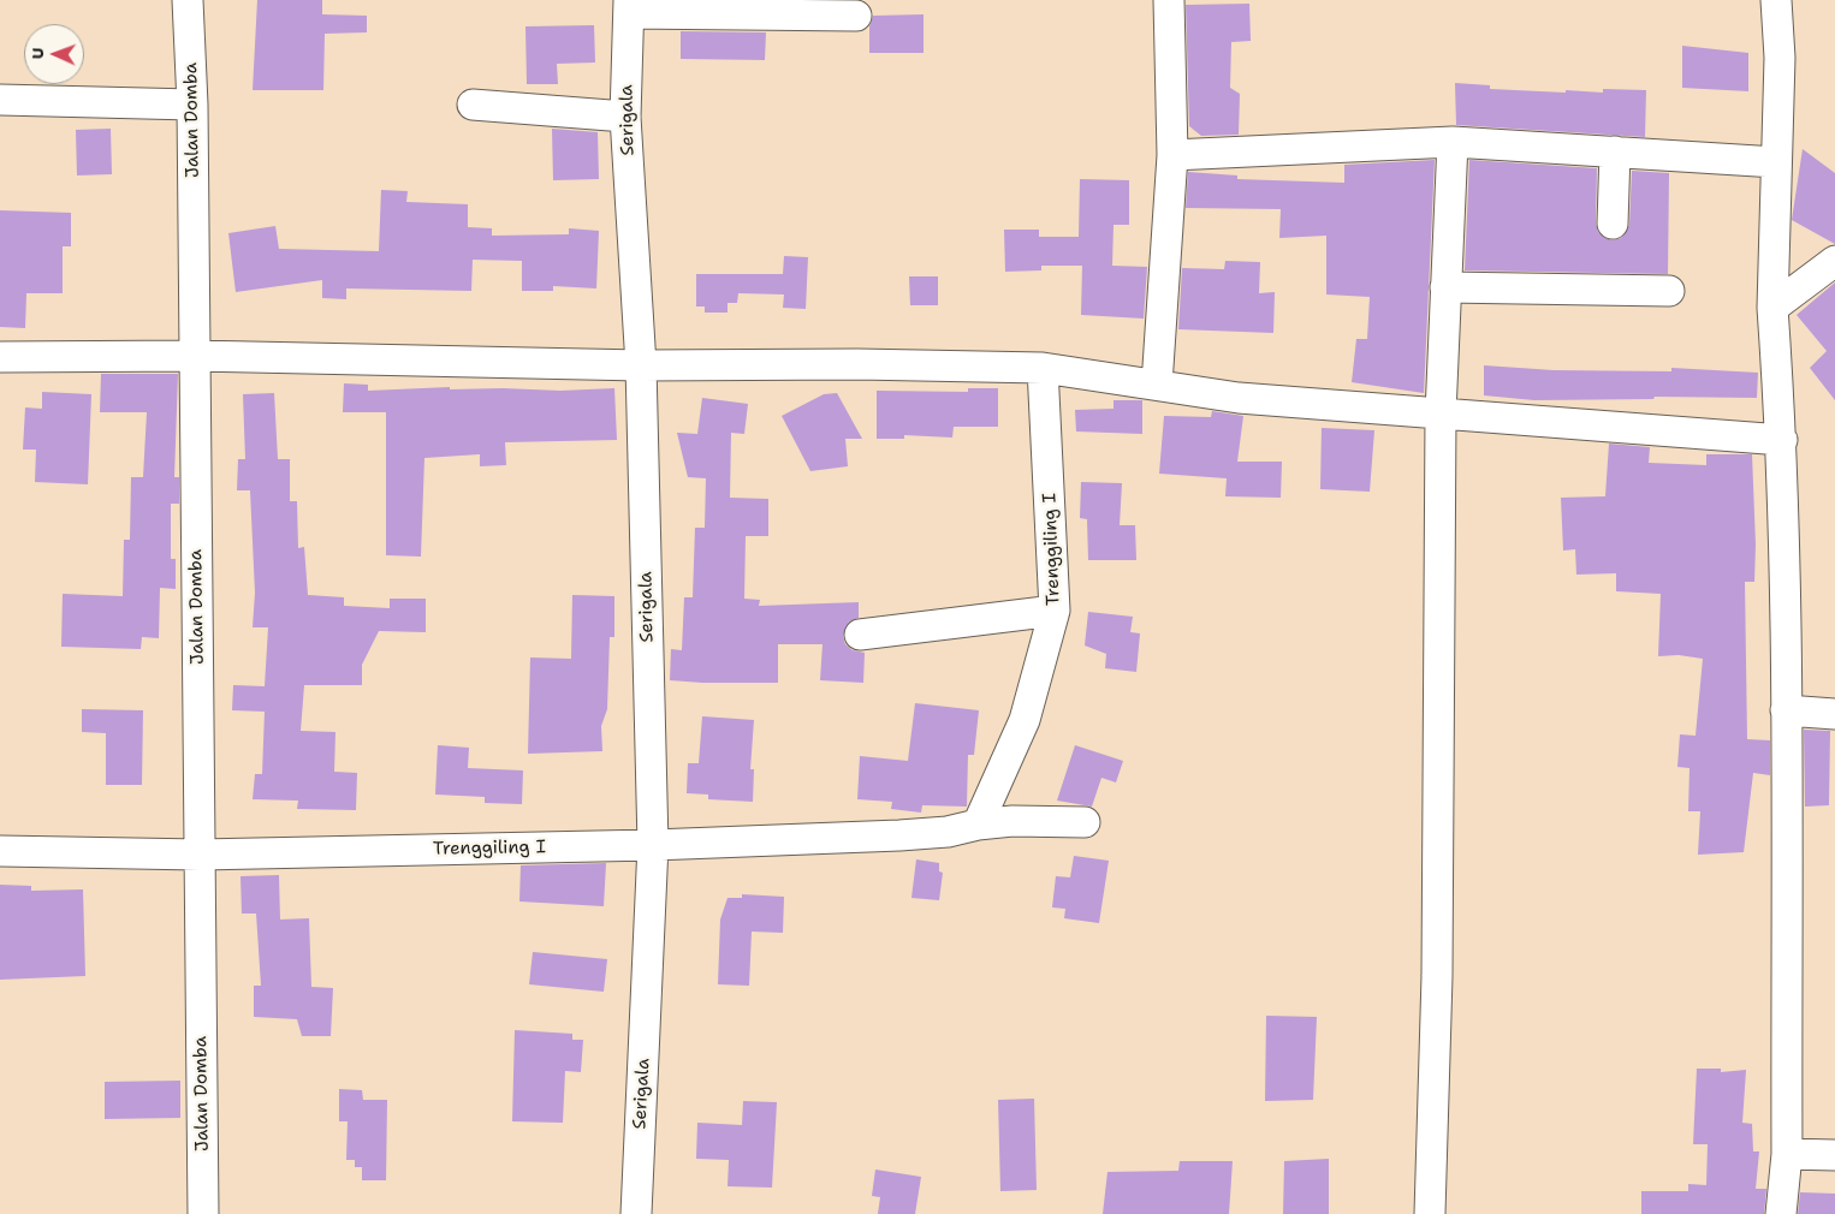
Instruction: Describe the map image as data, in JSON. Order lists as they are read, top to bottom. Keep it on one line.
{"streets":{"street":["Jalan Domba","Serigala","Trenggiling I"]},"crossings":[["Jalan Domba","Trenggiling I"],["Serigala","Trenggiling I"]],"north":"left"}
